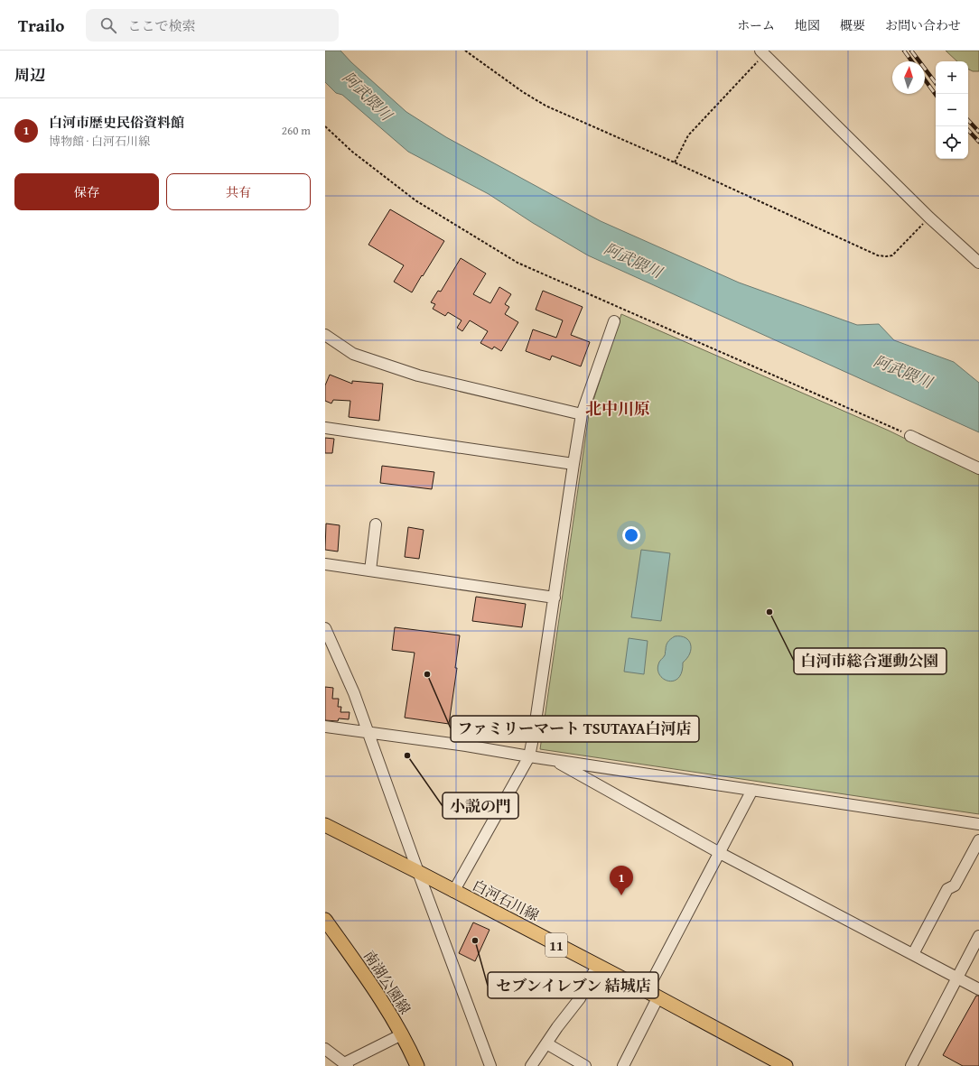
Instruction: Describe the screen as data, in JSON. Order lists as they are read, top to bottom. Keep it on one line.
{"streets":{"main road":["白河石川線","11","南湖公園線"]},"districts":["北中川原"],"water":["阿武隈川"],"places":["白河市総合運動公園","ファミリーマート TSUTAYA白河店","小説の門","セブンイレブン 結城店"],"north":"top","page":{"header":"Trailo","search":"ここで検索","nav":["ホーム","地図","概要","お問い合わせ"],"heading":"周辺","map_buttons":["+","−"],"list":[{"mark":"1","name":"白河市歴史民俗資料館","note":"博物館 · 白河石川線","value":"260 m"}],"buttons":["保存","共有"],"pins":"1"}}
